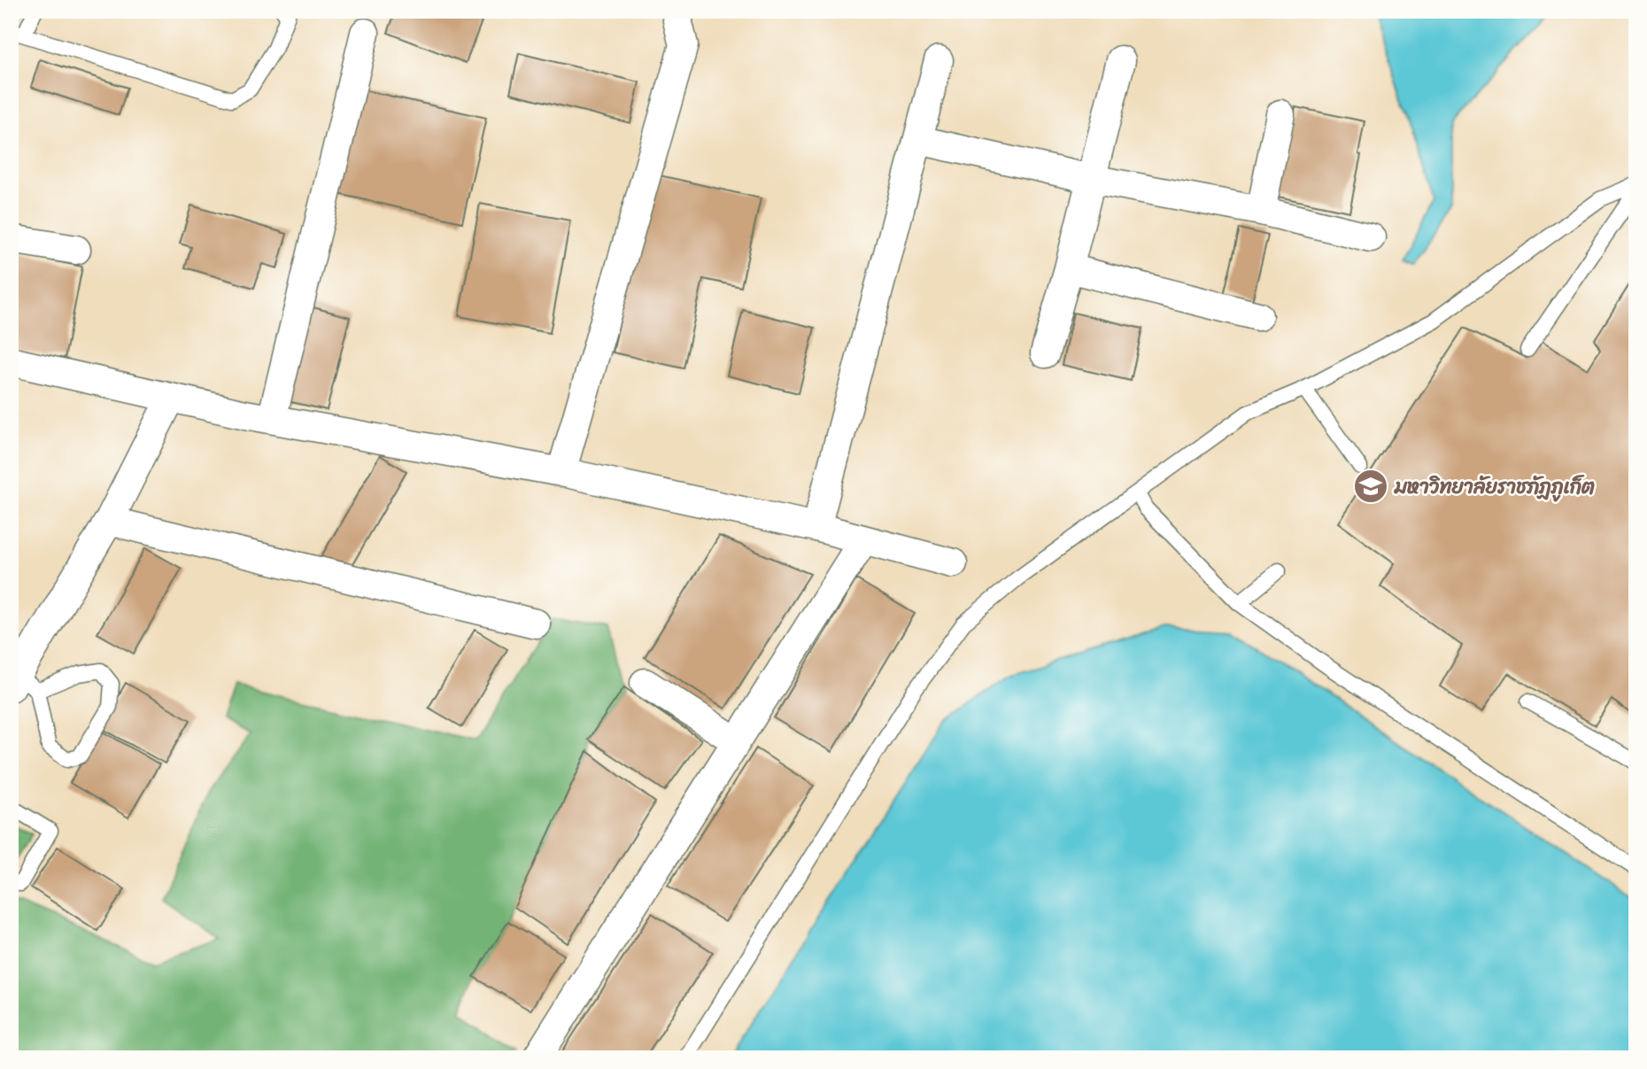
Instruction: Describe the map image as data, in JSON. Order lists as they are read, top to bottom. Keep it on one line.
{"places":{"school or university":["มหาวิทยาลัยราชภัฏภูเก็ต"]}}
